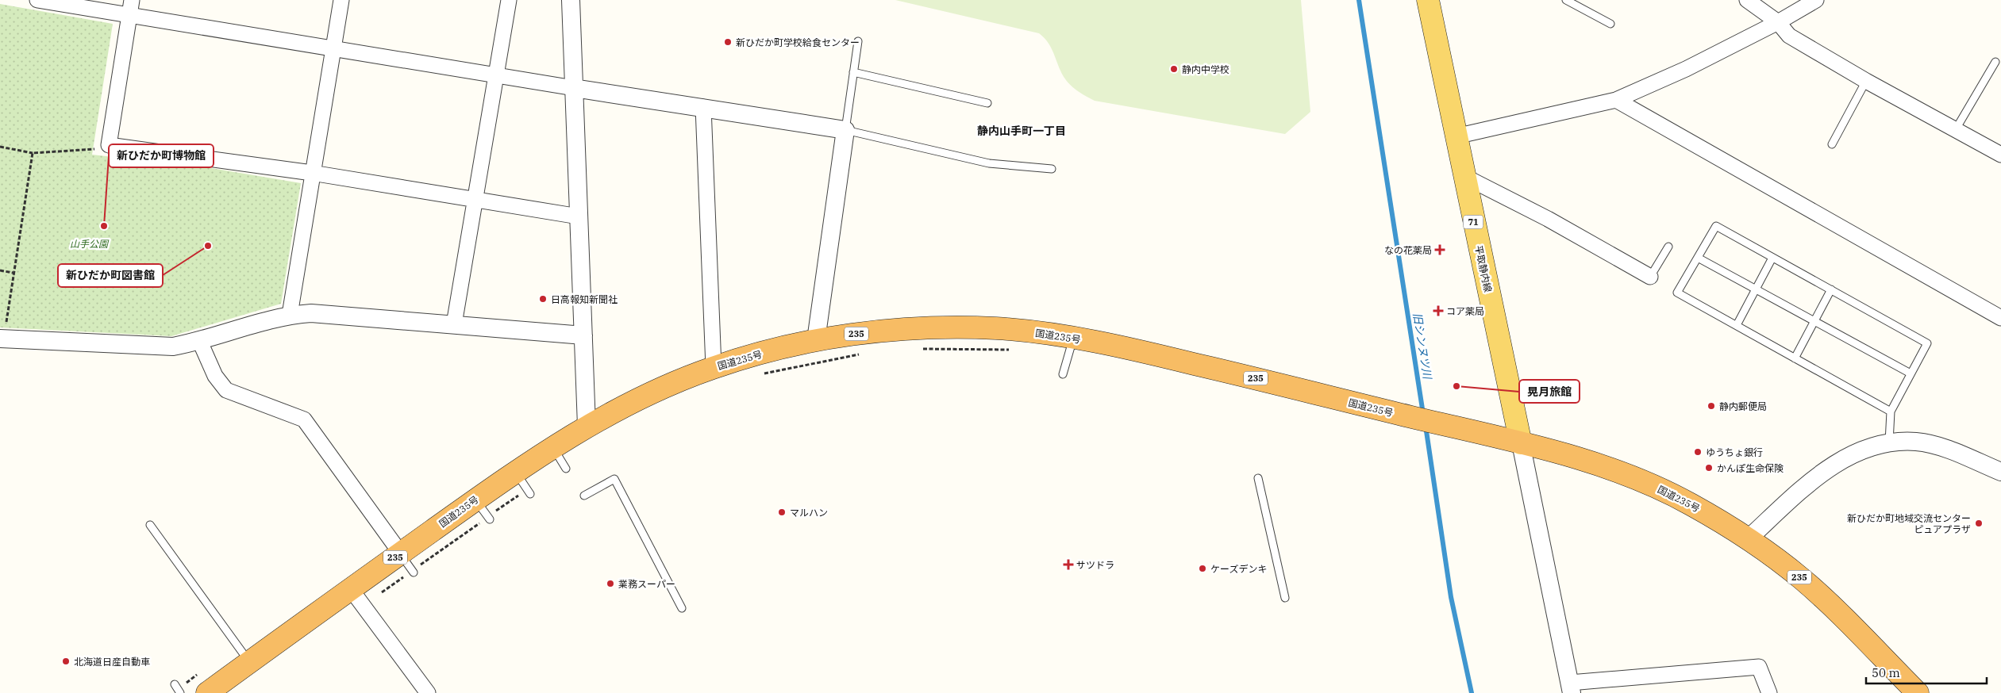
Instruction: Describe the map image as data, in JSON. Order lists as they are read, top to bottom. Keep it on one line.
{"streets":{"highway":["235","国道235号"],"main road":["71","平取静内線"]},"crossings":[["平取静内線","国道235号"]],"districts":["静内山手町一丁目"],"water":["旧シンヌツ川"],"parks":["山手公園"],"places":{"other":["新ひだか町学校給食センター","静内中学校","新ひだか町博物館","新ひだか町図書館","日高報知新聞社","晃月旅館","静内郵便局","ゆうちょ銀行","かんぽ生命保険","マルハン","新ひだか町地域交流センター ピュアプラザ","ケーズデンキ","業務スーパー","北海道日産自動車"],"health":["なの花薬局","コア薬局","サツドラ"]},"scale_bar":"50 m"}
